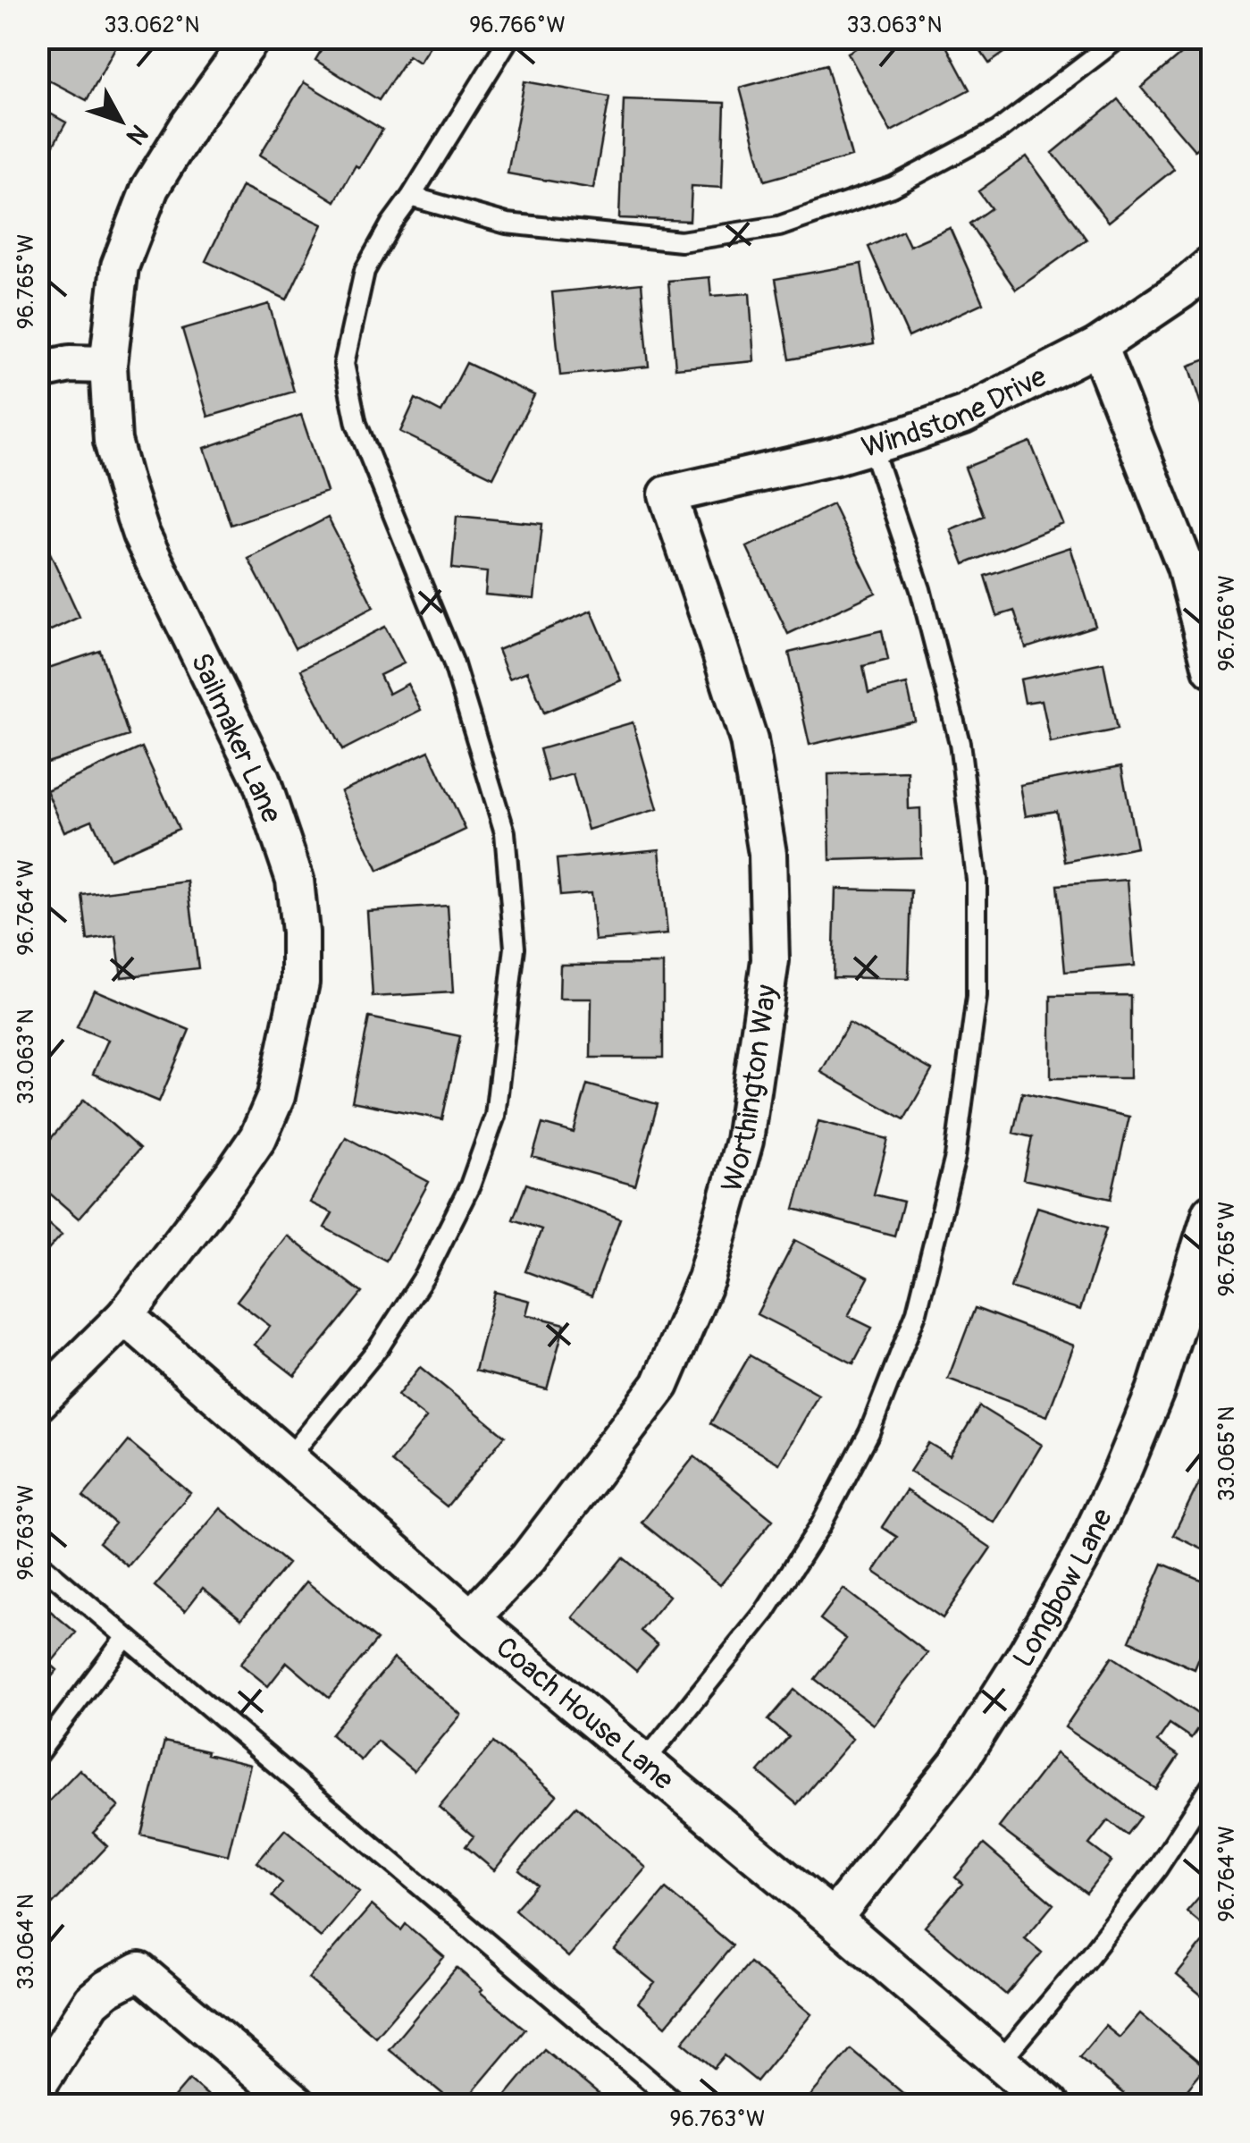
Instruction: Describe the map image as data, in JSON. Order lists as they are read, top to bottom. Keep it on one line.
{"streets":{"street":["Windstone Drive","Sailmaker Lane","Worthington Way","Longbow Lane","Coach House Lane"]},"crossings":[["Windstone Drive","Worthington Way"],["Sailmaker Lane","Coach House Lane"],["Worthington Way","Coach House Lane"],["Longbow Lane","Coach House Lane"]],"north":"bottom right","coordinates":["33.062°N","96.766°W","33.063°N","96.765°W","96.764°W","33.065°N","96.763°W","33.064°N"]}
